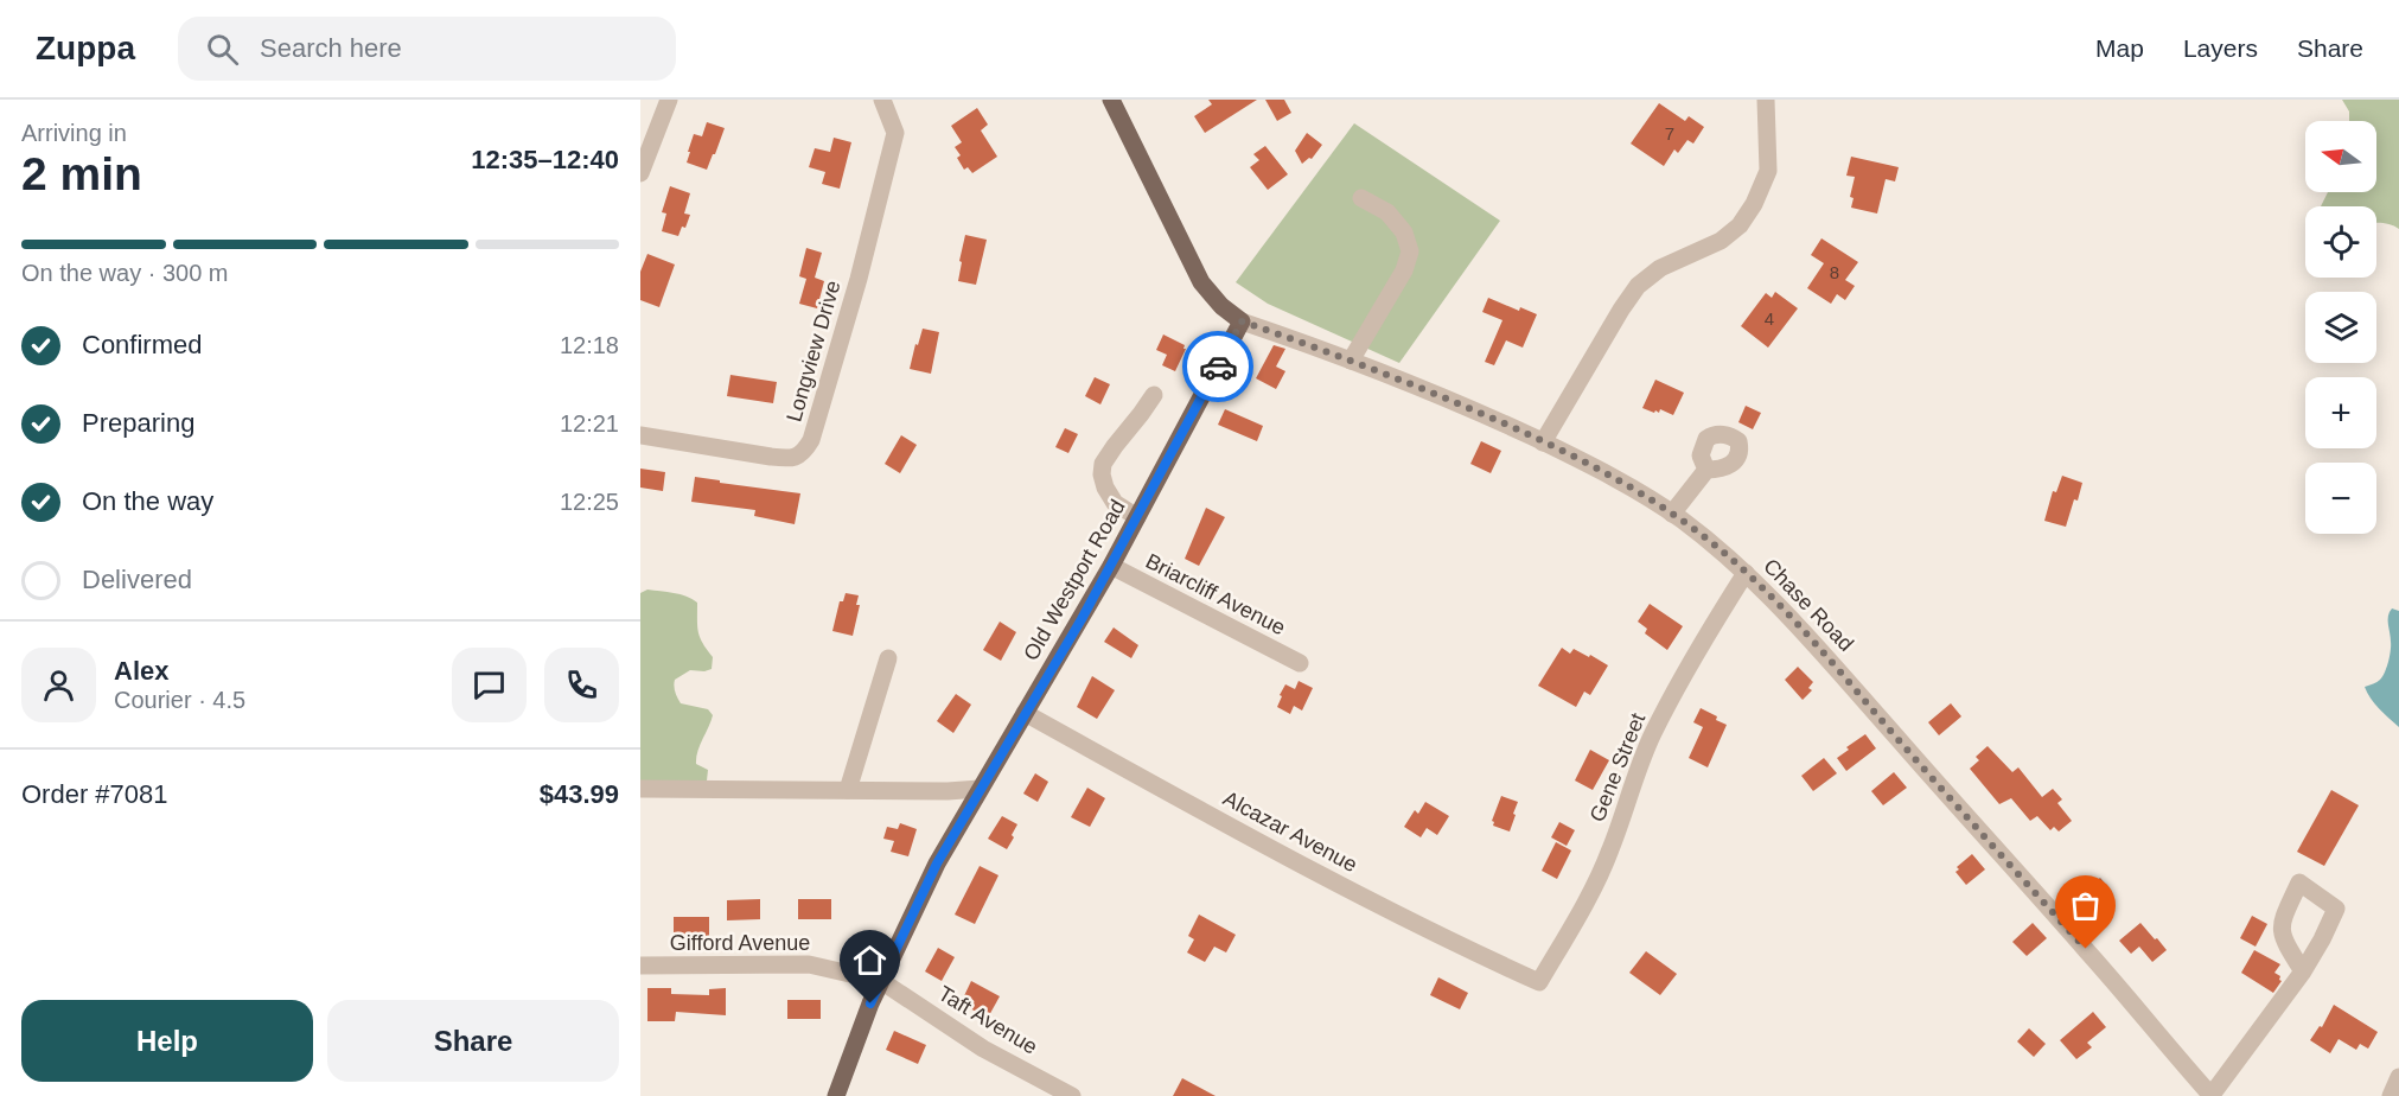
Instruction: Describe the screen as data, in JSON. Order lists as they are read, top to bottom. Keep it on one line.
{"streets":{"main road":["Old Westport Road"],"street":["Longview Drive","Briarcliff Avenue","Chase Road","Gene Street","Alcazar Avenue","Gifford Avenue","Taft Avenue"]},"crossings":[["Old Westport Road","Briarcliff Avenue"],["Old Westport Road","Chase Road"],["Old Westport Road","Alcazar Avenue"],["Old Westport Road","Gifford Avenue"],["Old Westport Road","Taft Avenue"],["Chase Road","Gene Street"],["Gene Street","Alcazar Avenue"],["Gifford Avenue","Taft Avenue"]],"house_numbers":["7","8","4"],"north":"left","page":{"header":"Zuppa","search":"Search here","nav":["Map","Layers","Share"],"heading":["2 min","Arriving in","12:35–12:40"],"panel":["Alex","Courier · 4.5","Order #7081","$43.99"],"map_buttons":["+","−"],"bar":"On the way · 300 m","list":[["Confirmed","12:18"],["Preparing","12:21"],["On the way","12:25"],"Delivered"],"buttons":["Help","Share"]}}
